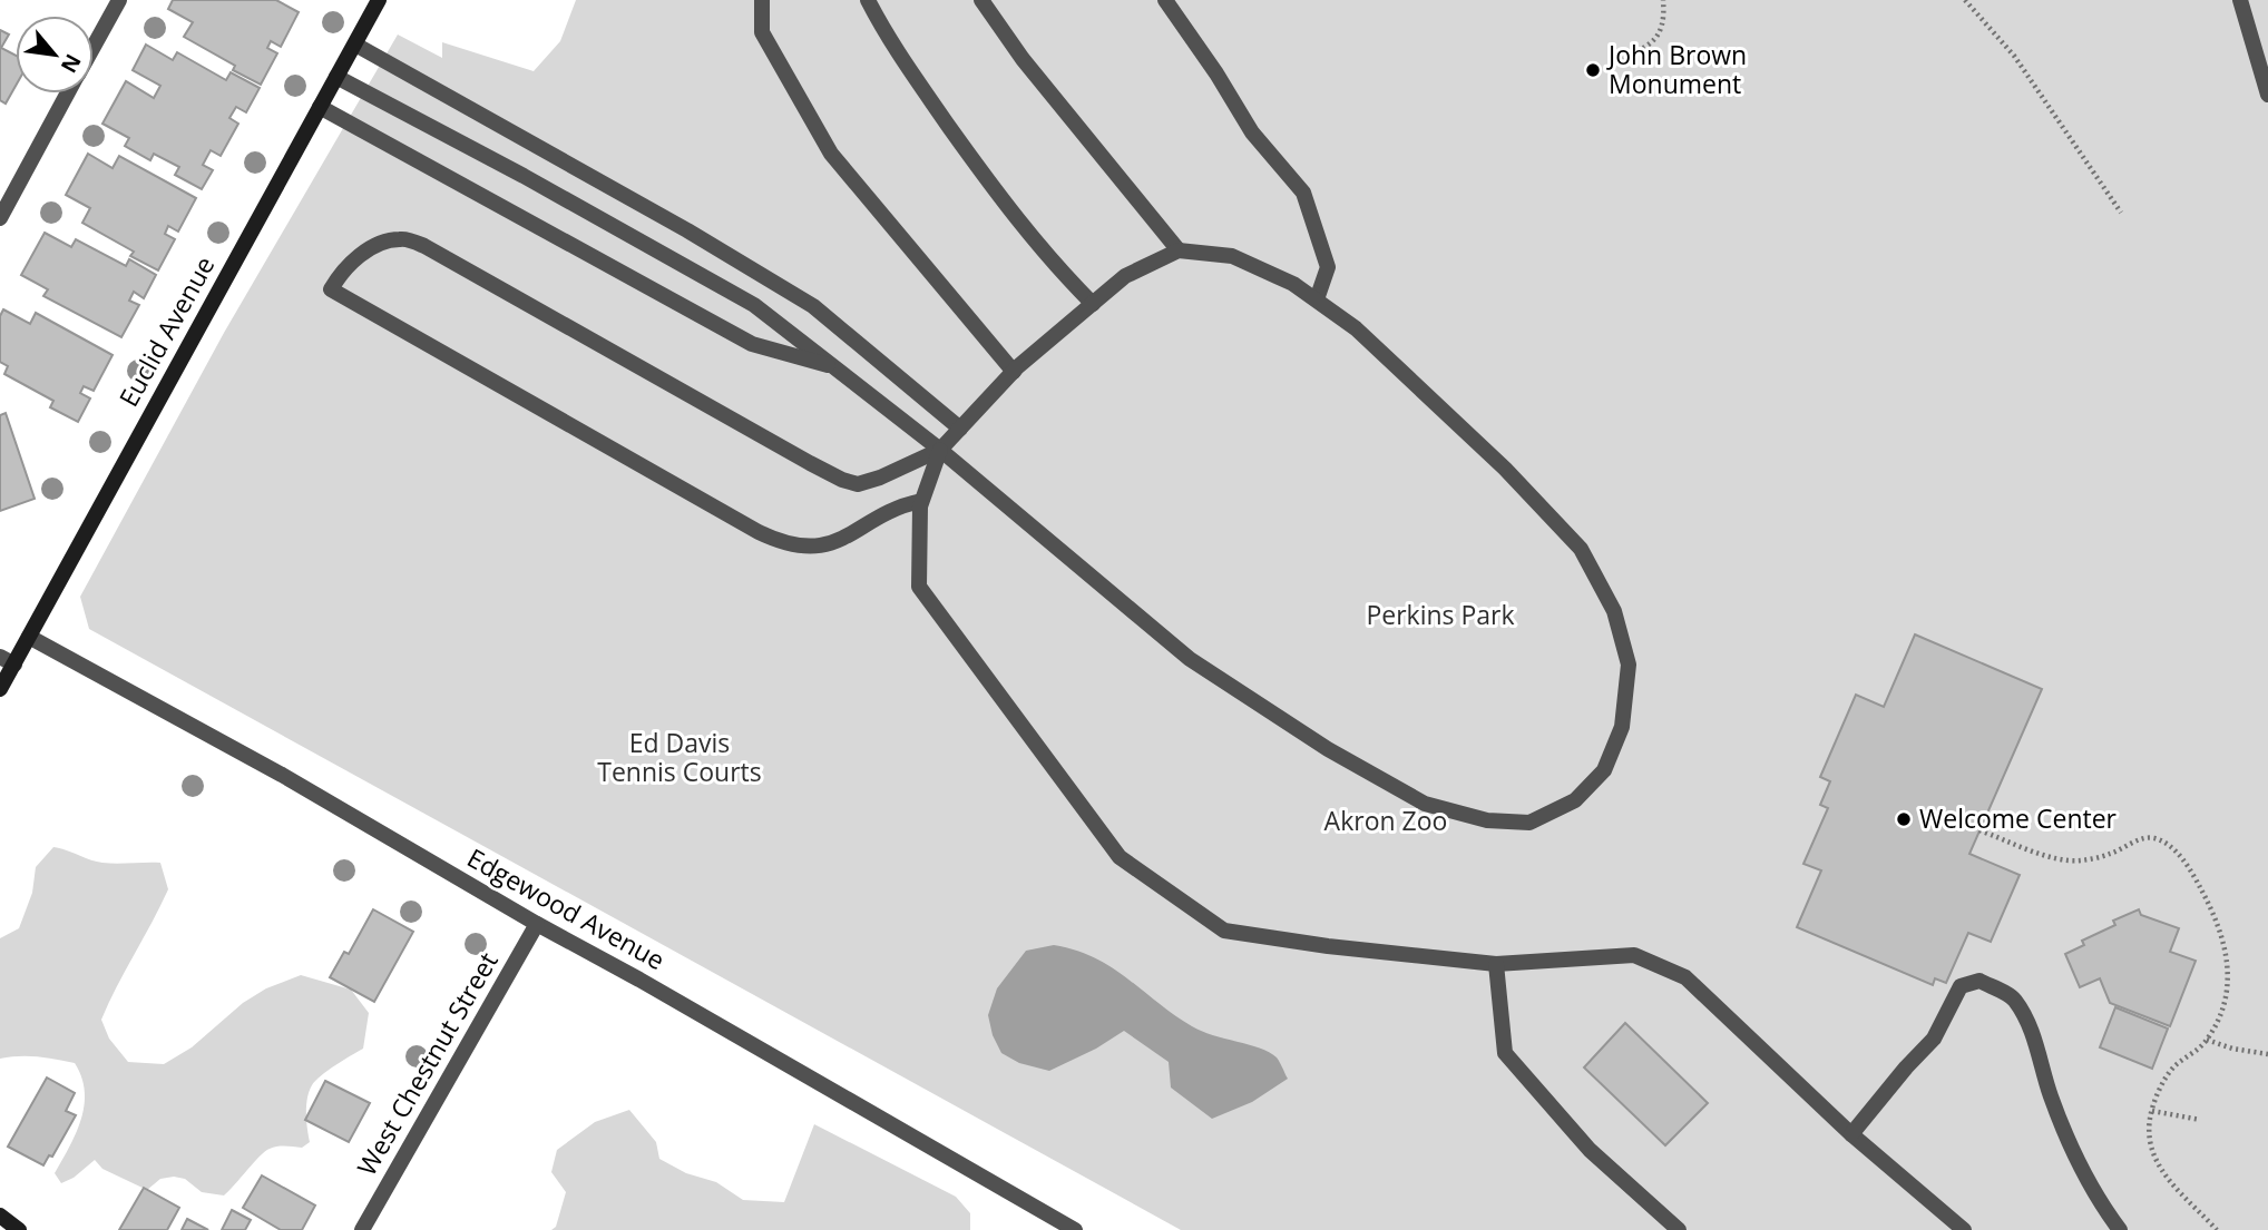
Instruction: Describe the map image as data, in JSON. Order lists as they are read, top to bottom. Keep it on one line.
{"streets":{"street":["Euclid Avenue","Edgewood Avenue","West Chestnut Street"]},"crossings":[["Euclid Avenue","Edgewood Avenue"],["Edgewood Avenue","West Chestnut Street"]],"parks":["Perkins Park","Ed Davis Tennis Courts","Akron Zoo"],"places":["John Brown Monument","Welcome Center"],"north":"bottom right"}
